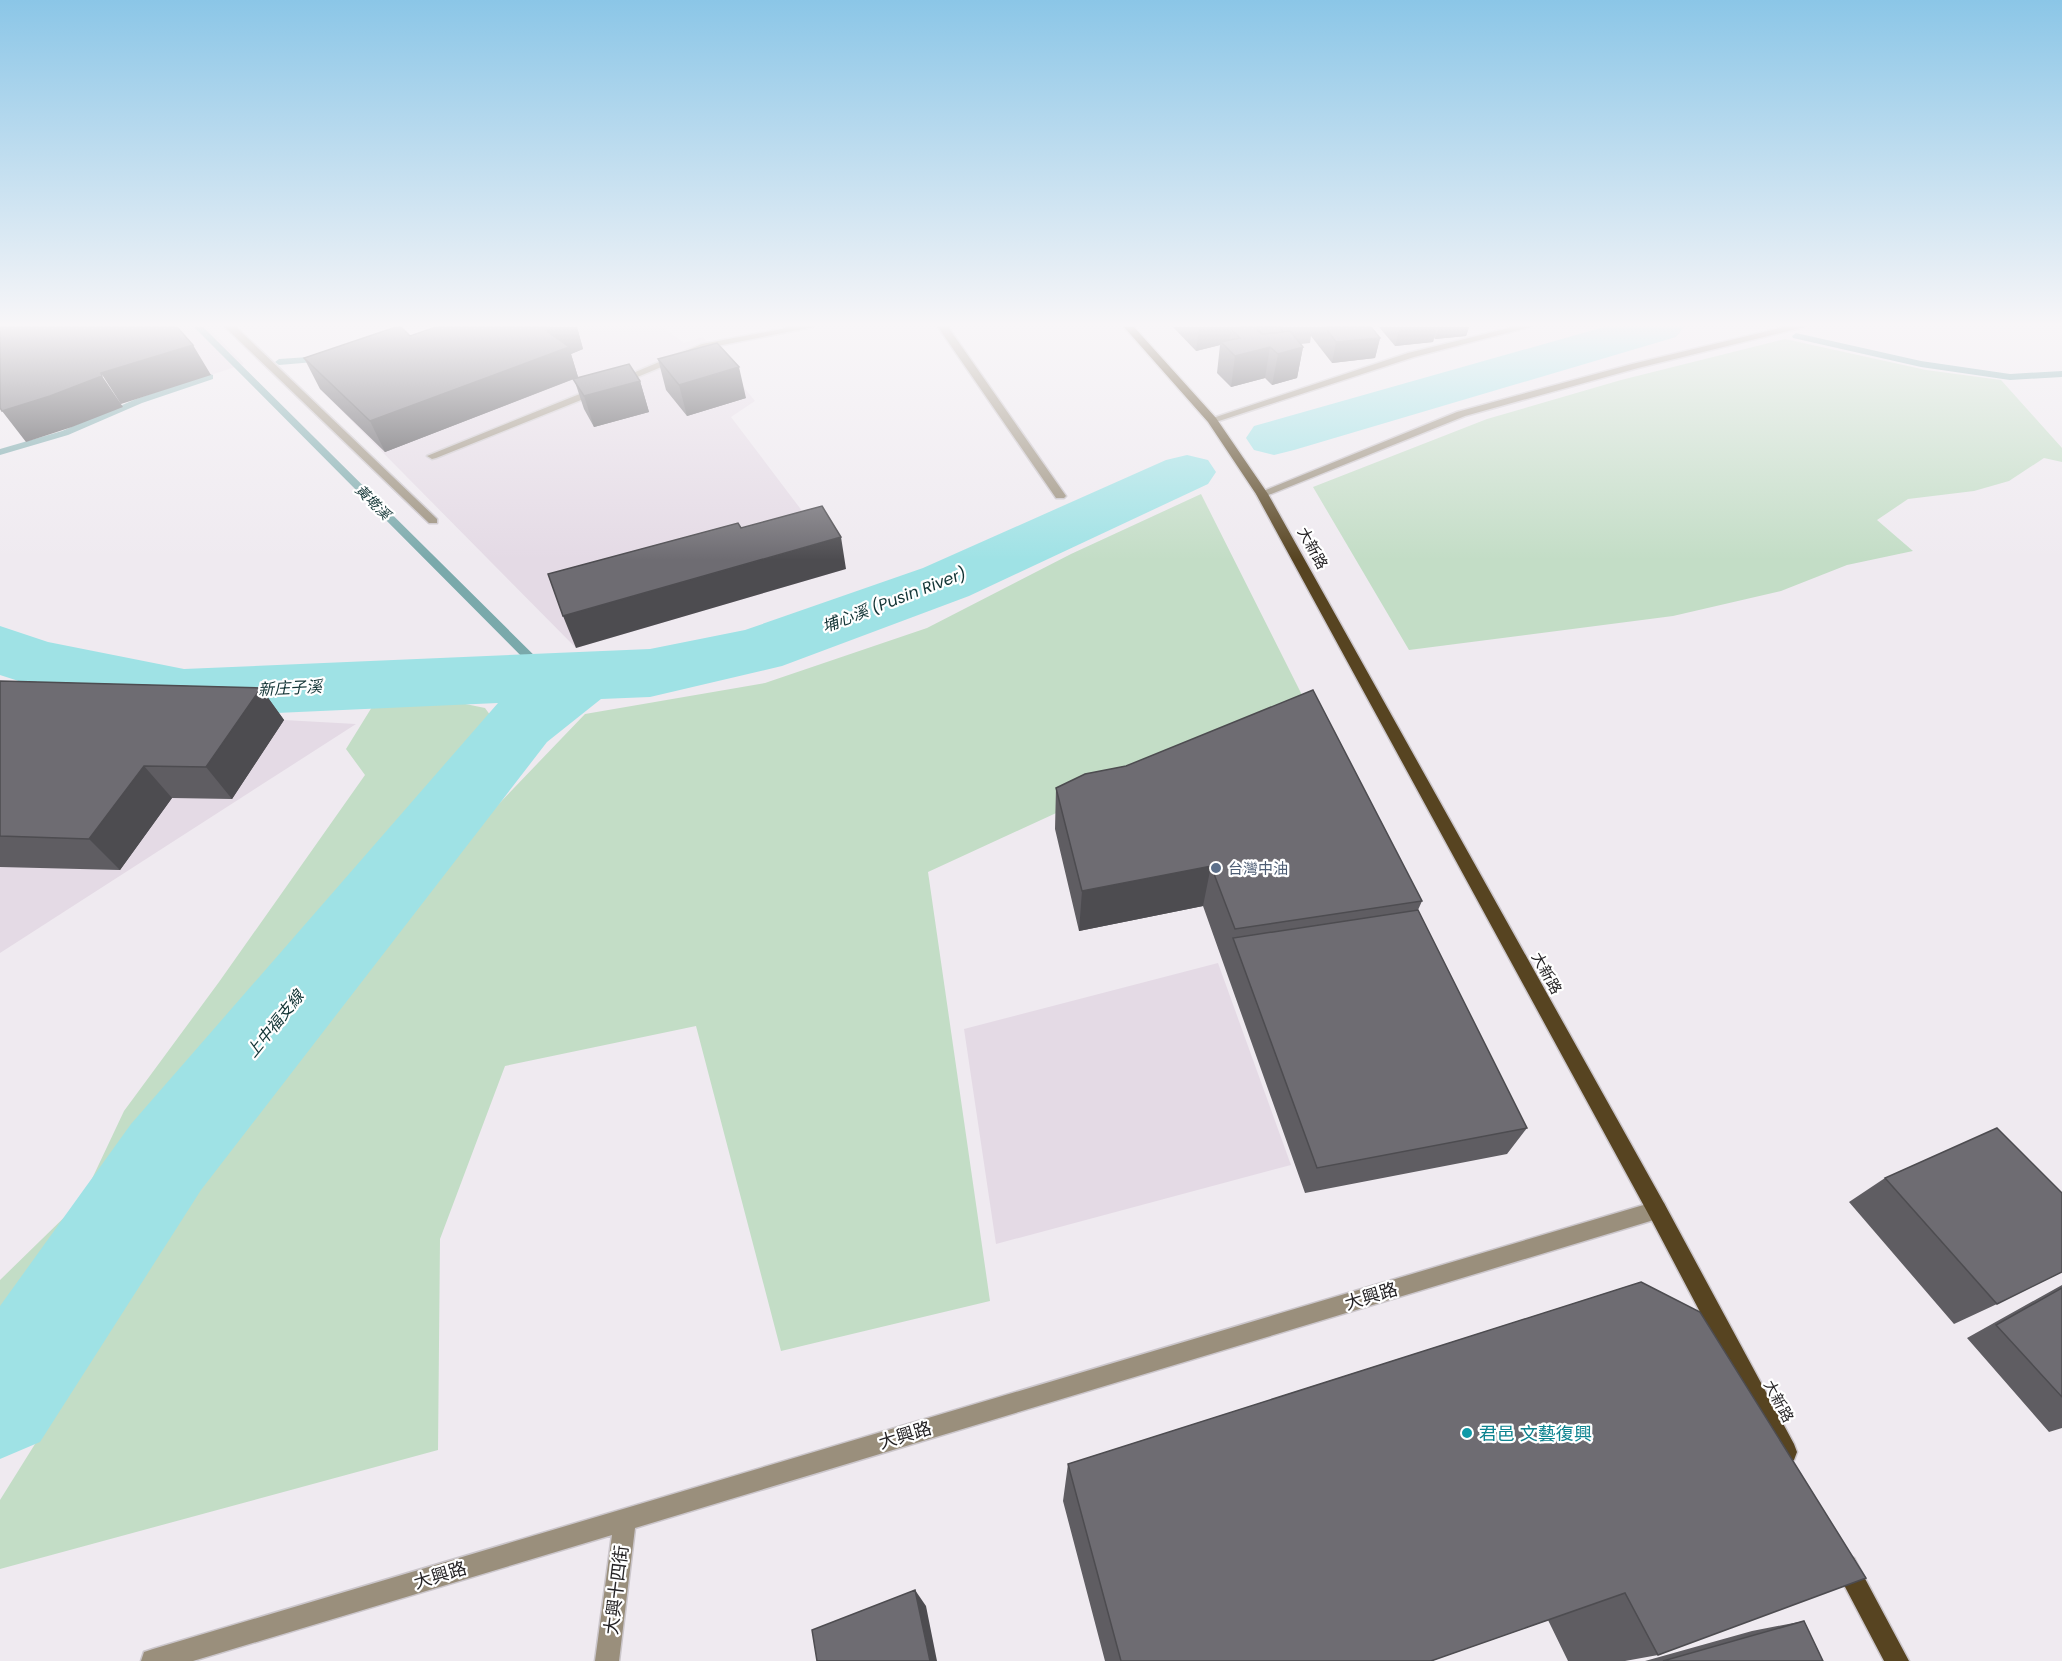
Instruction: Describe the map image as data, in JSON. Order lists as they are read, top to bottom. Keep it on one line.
{"streets":{"main road":["大新路"],"street":["大興路","大興十四街"]},"crossings":[["大新路","大興路"],["大興路","大興十四街"]],"water":["黃墘溪","埔心溪 (Pusin River)","新庄子溪","上中福支線"],"places":["台灣中油","君邑 文藝復興"]}
